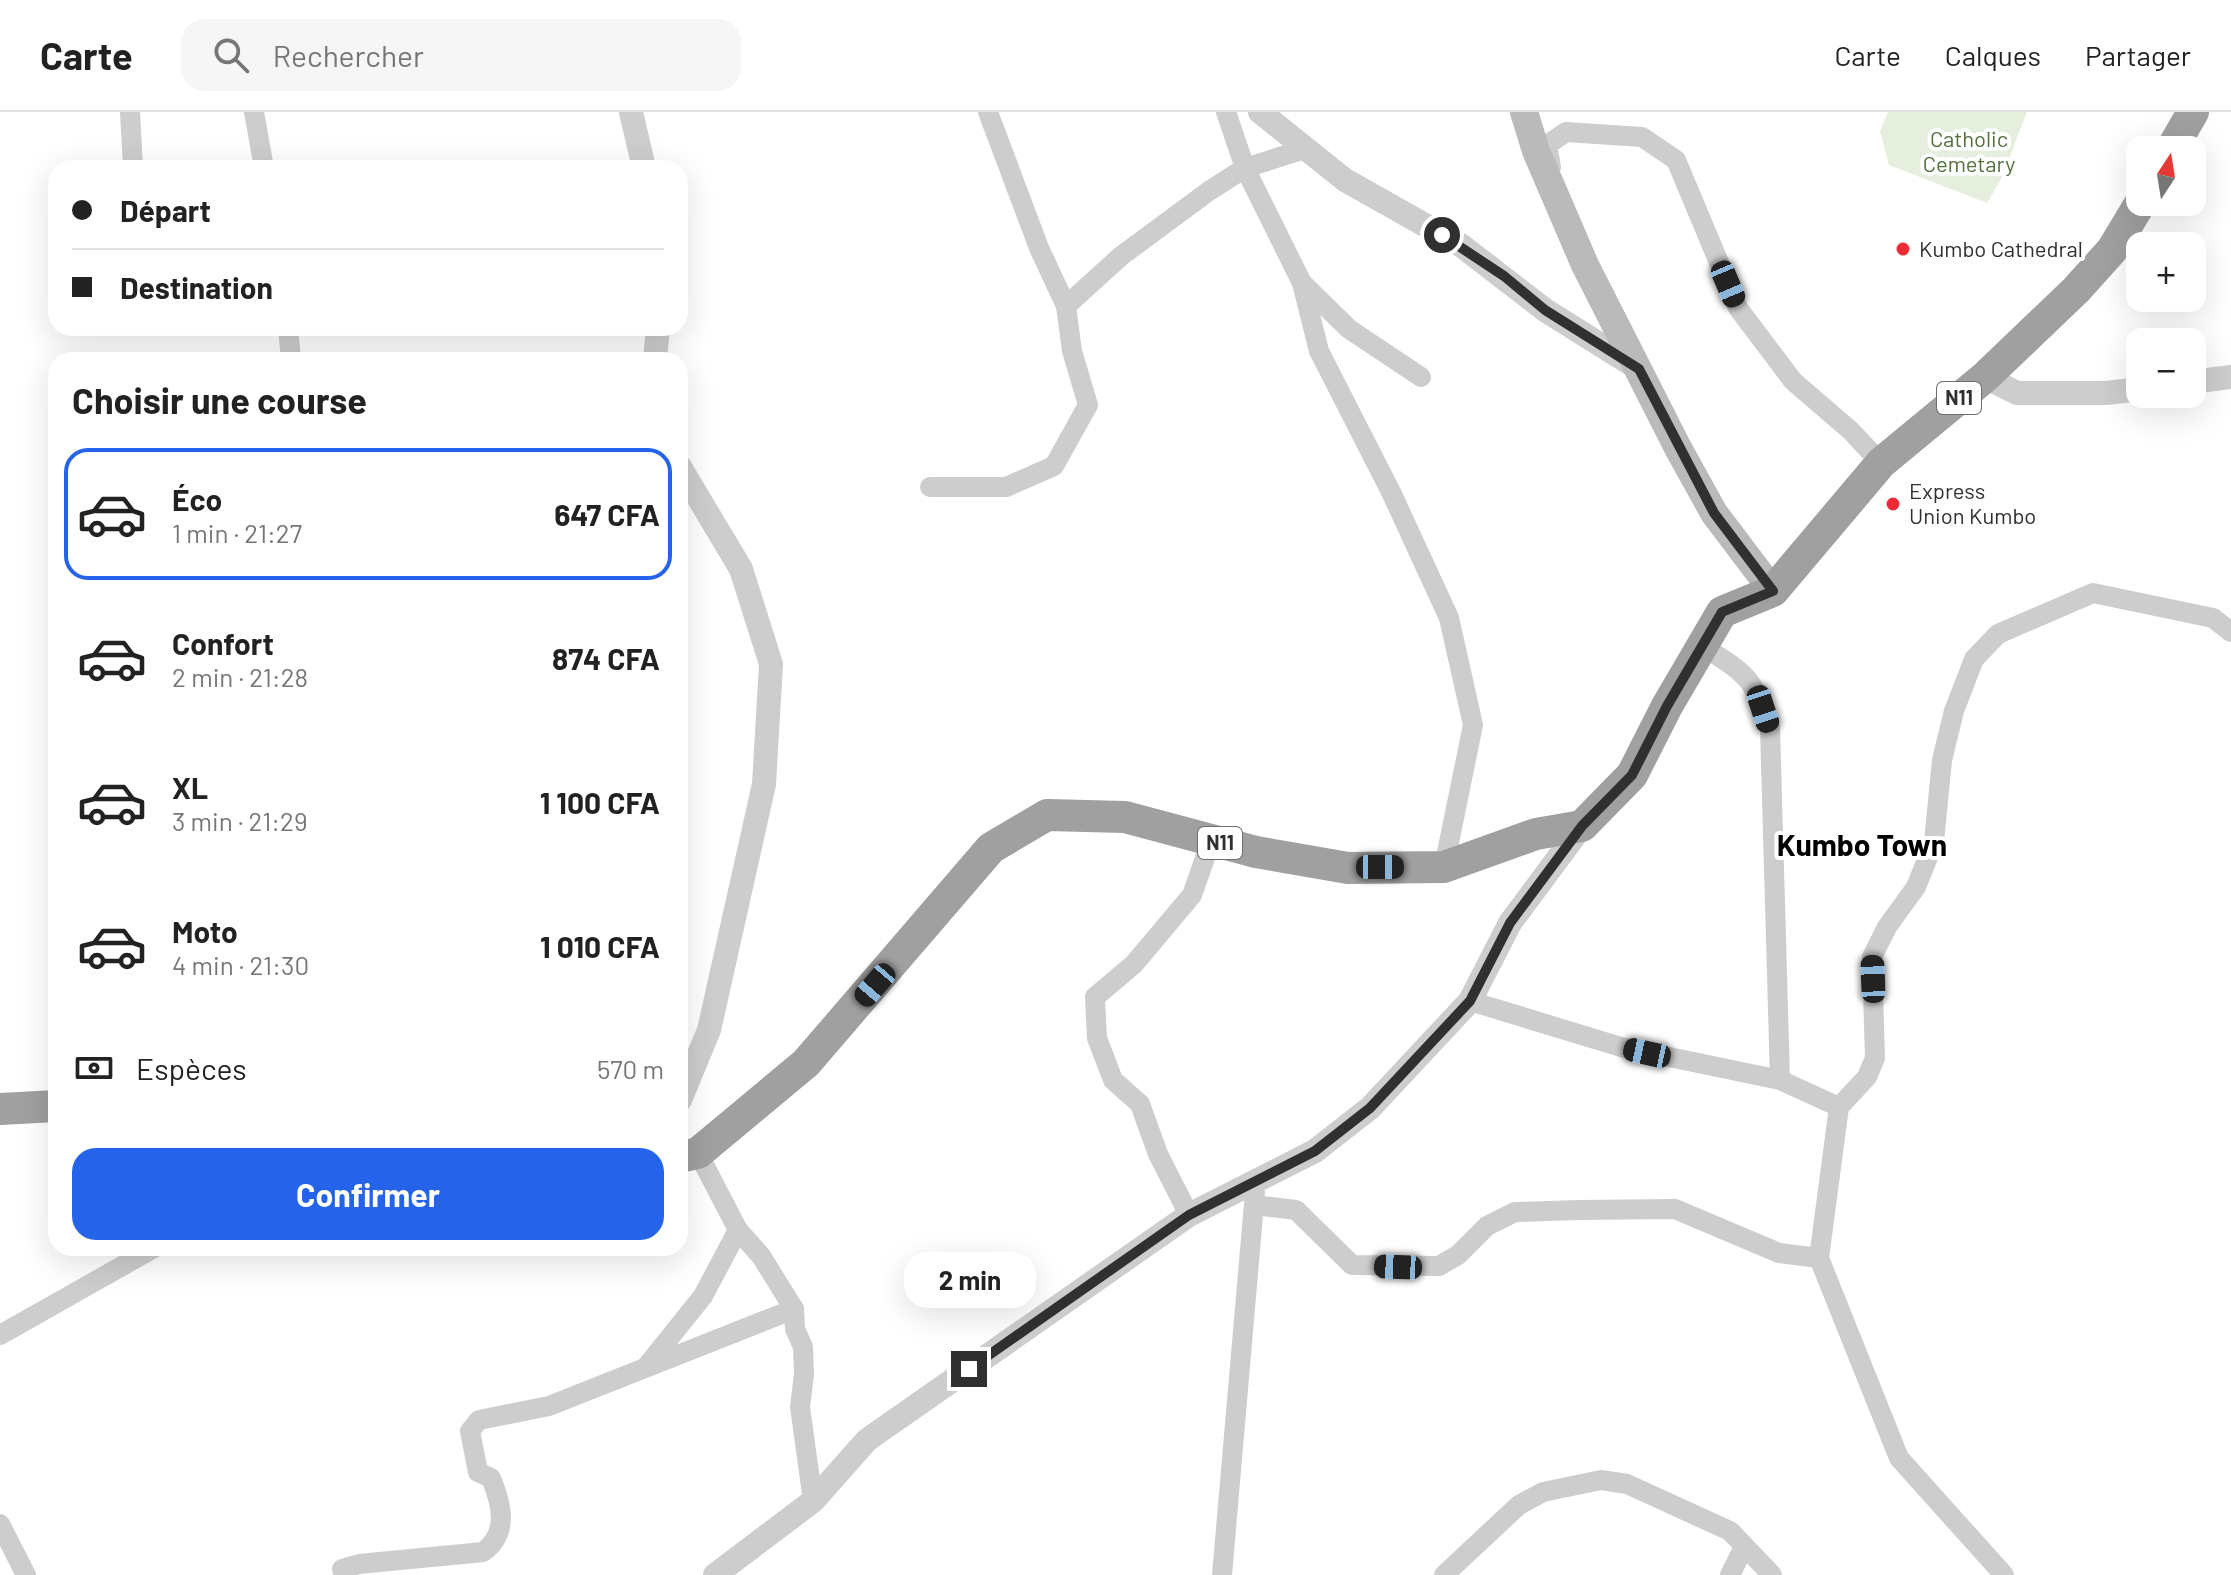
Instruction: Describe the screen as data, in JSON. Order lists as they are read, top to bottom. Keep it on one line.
{"streets":{"highway":["N11"]},"districts":["Kumbo Town"],"parks":["Catholic Cemetary"],"places":["Kumbo Cathedral","Express Union Kumbo"],"north":"top","page":{"header":"Carte","search":"Rechercher","nav":["Carte","Calques","Partager"],"map_buttons":["+","−"],"banner":["Départ","Destination"],"heading":"Choisir une course","list":[{"name":"Éco","note":"1 min · 21:27","value":"647 CFA"},{"name":"Confort","note":"2 min · 21:28","value":"874 CFA"},{"name":"XL","note":"3 min · 21:29","value":"1 100 CFA"},{"name":"Moto","note":"4 min · 21:30","value":"1 010 CFA"}],"pay":["Espèces","570 m"],"buttons":"Confirmer","bubble":"2 min"}}
